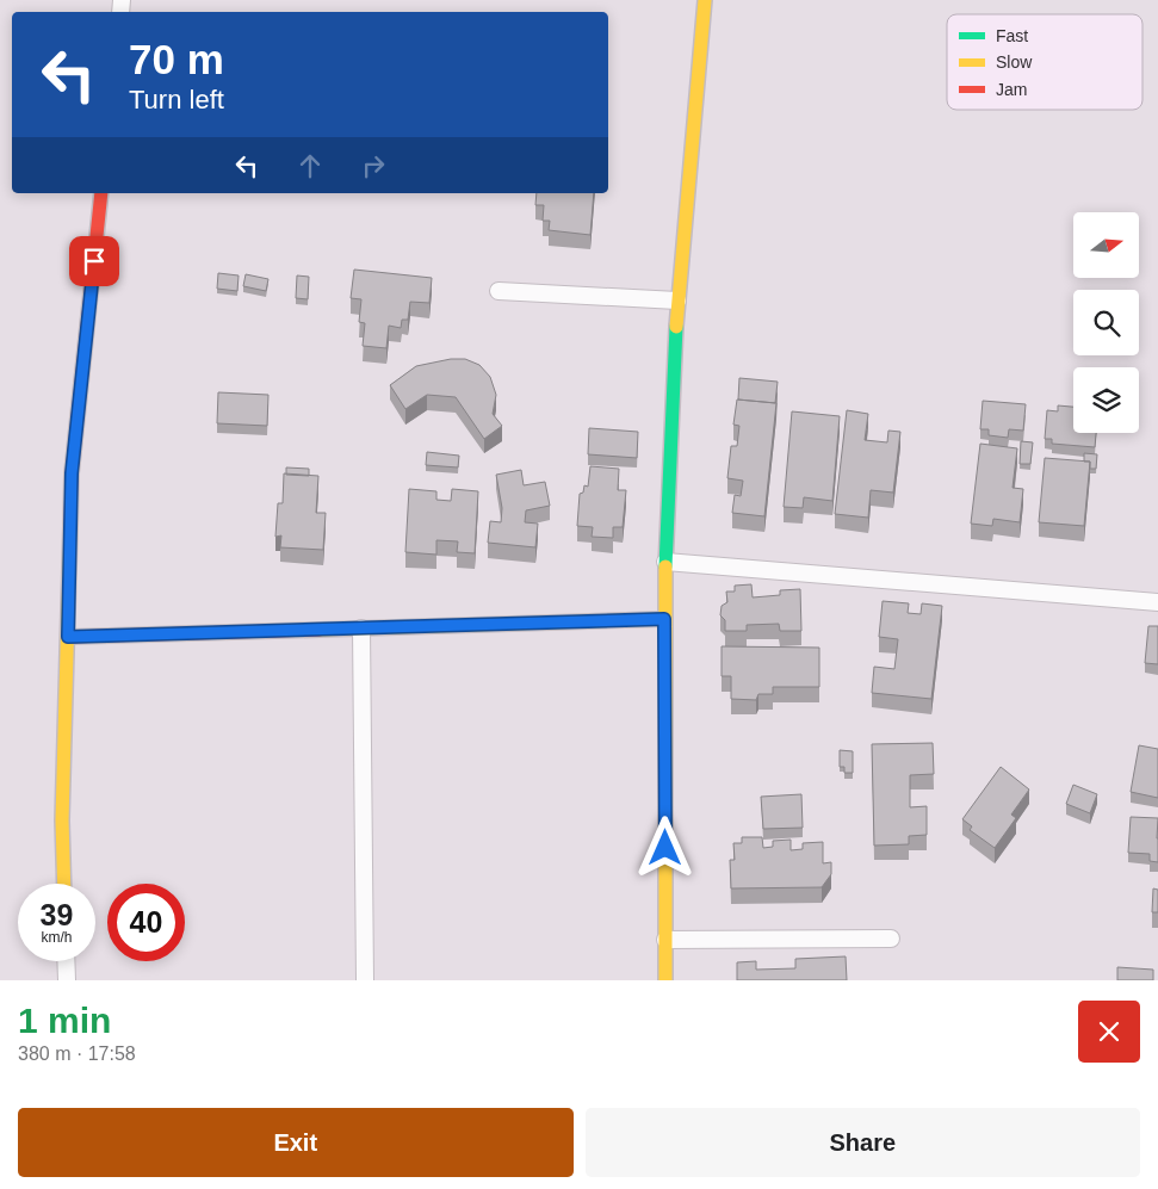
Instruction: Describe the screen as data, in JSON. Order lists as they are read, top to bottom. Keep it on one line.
{"legend":["Fast","Slow","Jam"],"north":"right","page":{"turn":["70 m","Turn left"],"speed":"39 km/h","limit":"40","heading":["1 min","380 m · 17:58"],"buttons":["Exit","Share"]}}
